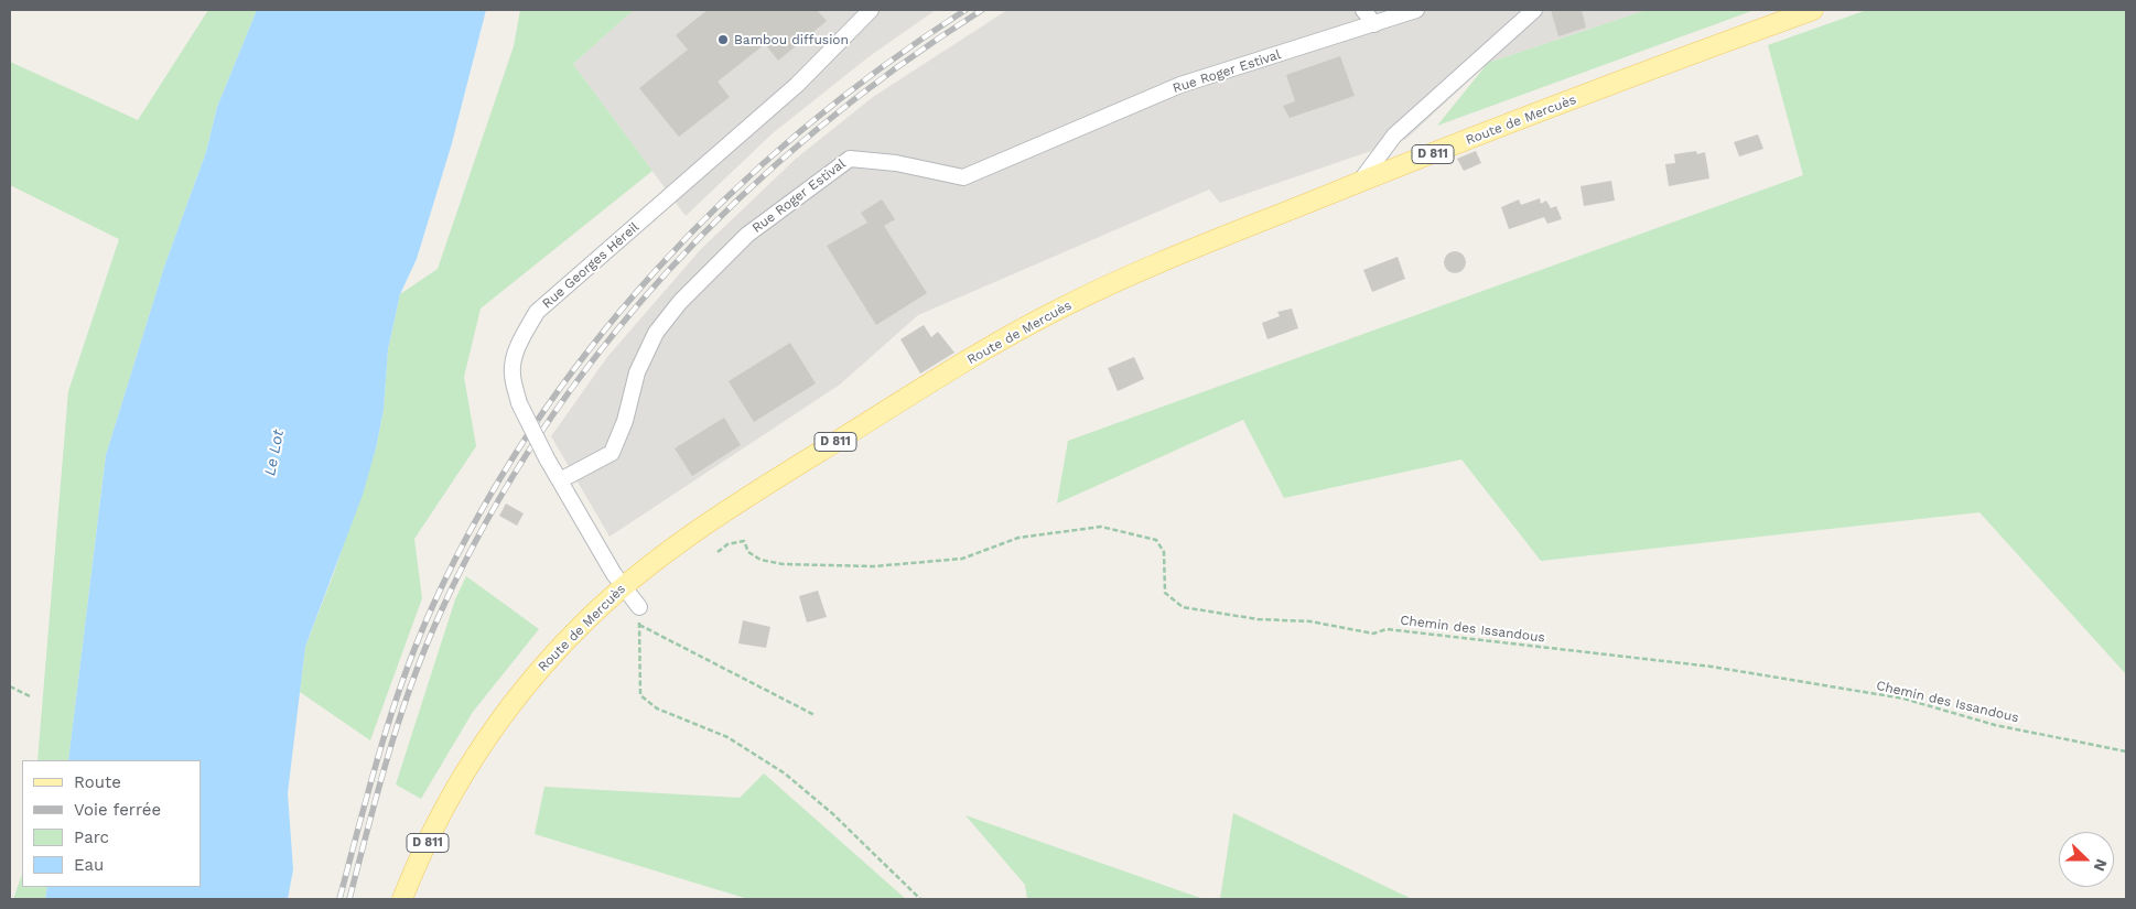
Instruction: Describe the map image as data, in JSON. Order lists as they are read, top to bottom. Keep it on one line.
{"streets":{"main road":["Route de Mercuès","D 811"],"street":["Rue Roger Estival","Rue Georges Héreil"],"path":["Chemin des Issandous"]},"crossings":[["Rue Roger Estival","Rue Georges Héreil"],["Route de Mercuès","Rue Georges Héreil"]],"water":["Le Lot"],"places":["Bambou diffusion"],"legend":["Route","Voie ferrée","Parc","Eau"],"north":"right"}
